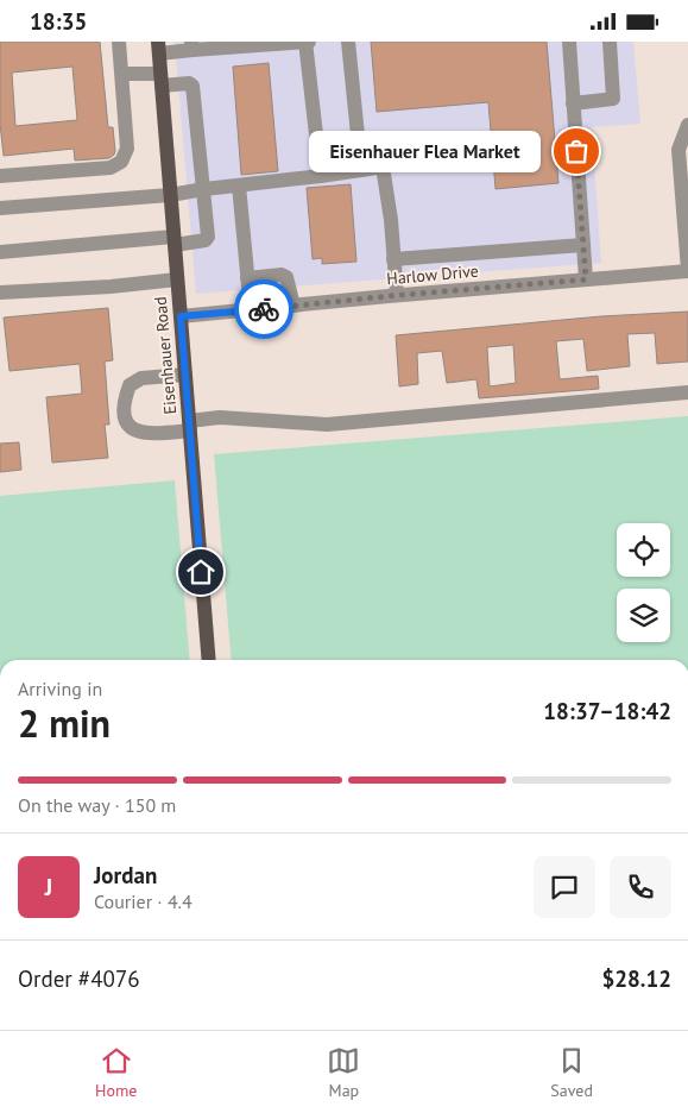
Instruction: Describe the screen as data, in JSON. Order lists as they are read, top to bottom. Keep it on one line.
{"streets":{"main road":["Eisenhauer Road"],"street":["Harlow Drive"]},"crossings":[["Harlow Drive","Eisenhauer Road"]],"places":["Eisenhauer Flea Market"],"page":{"status":"18:35","bubble":"Eisenhauer Flea Market","heading":["2 min","Arriving in","18:37–18:42"],"panel":["Jordan","Courier · 4.4","Order #4076","$28.12"],"bar":"On the way · 150 m","round":"J","tabs":["Home","Map","Saved"]}}
